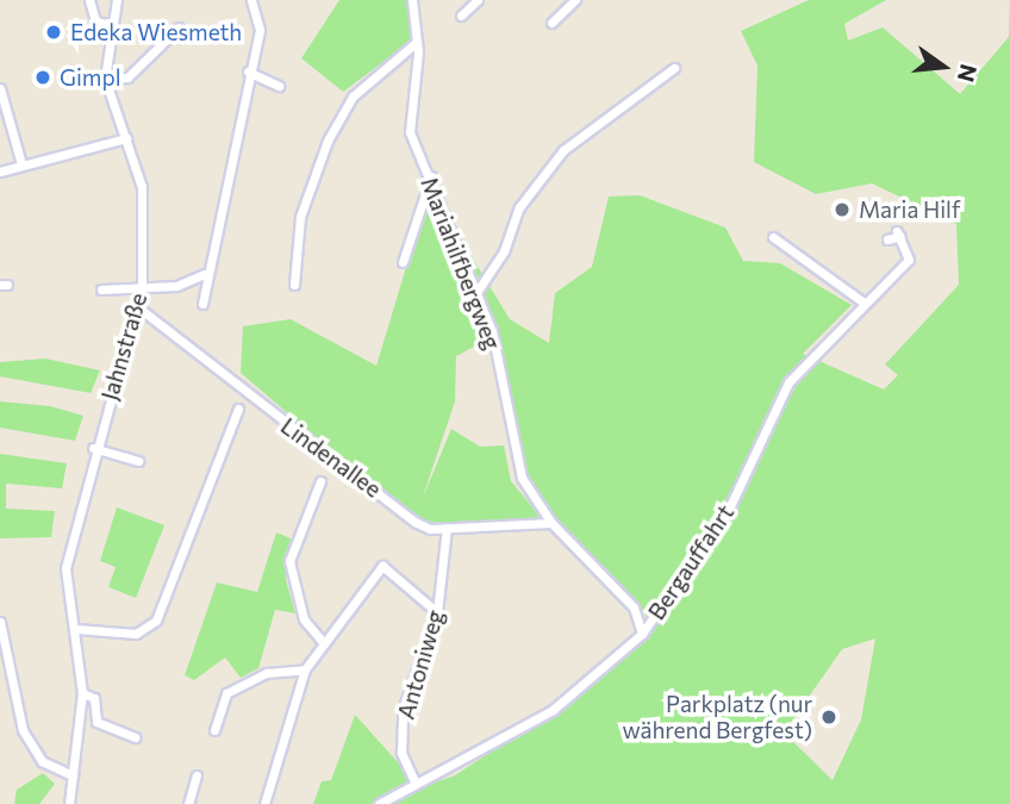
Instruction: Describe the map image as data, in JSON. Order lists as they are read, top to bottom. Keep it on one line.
{"streets":{"street":["Mariahilfbergweg","Jahnstraße","Lindenallee","Bergauffahrt","Antoniweg"]},"crossings":[["Mariahilfbergweg","Lindenallee"],["Mariahilfbergweg","Bergauffahrt"],["Jahnstraße","Lindenallee"],["Lindenallee","Antoniweg"],["Bergauffahrt","Antoniweg"]],"places":["Edeka Wiesmeth","Gimpl","Maria Hilf","Parkplatz (nur während Bergfest)"],"north":"right"}
